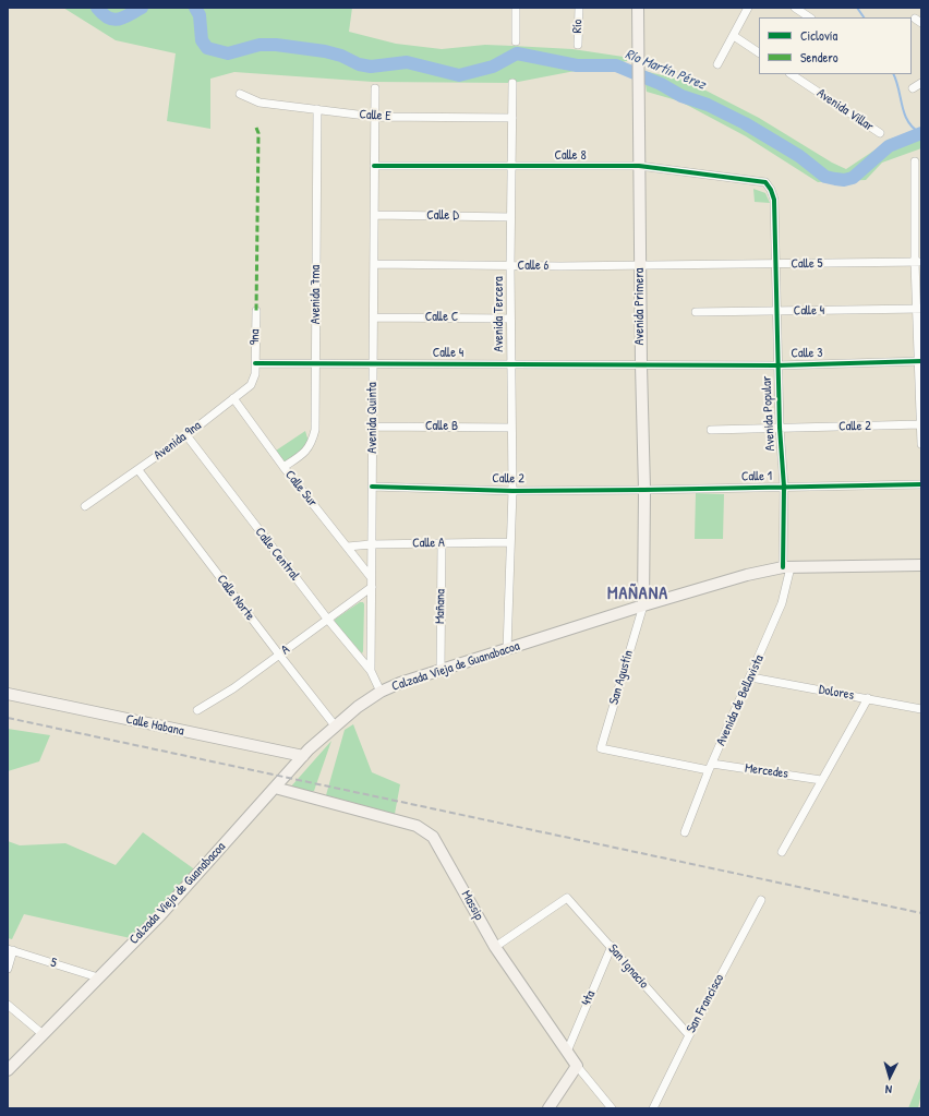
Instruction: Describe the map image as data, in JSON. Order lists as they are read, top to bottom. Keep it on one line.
{"streets":{"main road":["Avenida Primera","Calzada Vieja de Guanabacoa","Calle Habana","Massip"],"street":["Río","Avenida Villar","Calle E","Calle 8","Calle D","Calle 5","Calle 6","Avenida 7ma","Calle 4","Avenida Tercera","Calle C","9na","Calle 3","Avenida Popular","Avenida Quinta","Calle B","Calle 2","Avenida 9na","Calle 1","Calle Sur","Calle A","Calle Central","Calle Norte","Mañana","A","San Agustín","Dolores","Avenida de Bellavista","Mercedes","5","San Ignacio","4ta","San Francisco"]},"crossings":[["Calle E","Avenida 7ma"],["Calle E","Avenida Tercera"],["Calle E","Avenida Quinta"],["Calle 8","Avenida Primera"],["Calle 8","Avenida Tercera"],["Calle 8","Avenida Popular"],["Calle 8","Avenida Quinta"],["Calle D","Avenida Tercera"],["Calle D","Avenida Quinta"],["Calle 5","Calle 6"],["Calle 5","Avenida Primera"],["Calle 5","Avenida Popular"],["Calle 6","Avenida Primera"],["Calle 6","Avenida Tercera"],["Calle 6","Avenida Quinta"],["Avenida 7ma","Calle 4"],["Avenida 7ma","Calle Sur"],["Avenida Primera","Calle 4"],["Avenida Primera","Calle 3"],["Avenida Primera","Calle 2"],["Avenida Primera","Calle 1"],["Avenida Primera","Calzada Vieja de Guanabacoa"],["Avenida Primera","San Agustín"],["Calle 4","Avenida Tercera"],["Calle 4","9na"],["Calle 4","Calle 3"],["Calle 4","Avenida Popular"],["Calle 4","Avenida Quinta"],["Calle 4","Avenida 9na"],["Avenida Tercera","Calle C"],["Avenida Tercera","Calle B"],["Avenida Tercera","Calle 2"],["Avenida Tercera","Calle A"],["Avenida Tercera","Calzada Vieja de Guanabacoa"],["Calle C","Avenida Quinta"],["9na","Avenida 9na"],["Calle 3","Avenida Popular"],["Avenida Popular","Calle 2"],["Avenida Popular","Calle 1"],["Avenida Popular","Calzada Vieja de Guanabacoa"],["Avenida Popular","Avenida de Bellavista"],["Avenida Quinta","Calle B"],["Avenida Quinta","Calle 2"],["Avenida Quinta","Calle Sur"],["Avenida Quinta","Calle A"],["Avenida Quinta","Calle Central"],["Avenida Quinta","A"],["Avenida Quinta","Calzada Vieja de Guanabacoa"],["Calle 2","Calle 1"],["Avenida 9na","Calle Sur"],["Avenida 9na","Calle Central"],["Avenida 9na","Calle Norte"],["Calle Sur","Calle A"],["Calle A","Mañana"],["Calle Central","A"],["Calle Norte","A"],["Calle Norte","Calzada Vieja de Guanabacoa"],["Mañana","Calzada Vieja de Guanabacoa"],["Calzada Vieja de Guanabacoa","San Agustín"],["Calzada Vieja de Guanabacoa","Avenida de Bellavista"],["Calzada Vieja de Guanabacoa","Calle Habana"],["Calzada Vieja de Guanabacoa","Massip"],["Calzada Vieja de Guanabacoa","5"],["San Agustín","Mercedes"],["Dolores","Avenida de Bellavista"],["Avenida de Bellavista","Mercedes"],["Massip","San Ignacio"],["Massip","4ta"],["San Ignacio","4ta"],["San Ignacio","San Francisco"]],"districts":["MAÑANA"],"water":["Río Martín Pérez"],"legend":["Ciclovía","Sendero"],"north":"bottom"}
